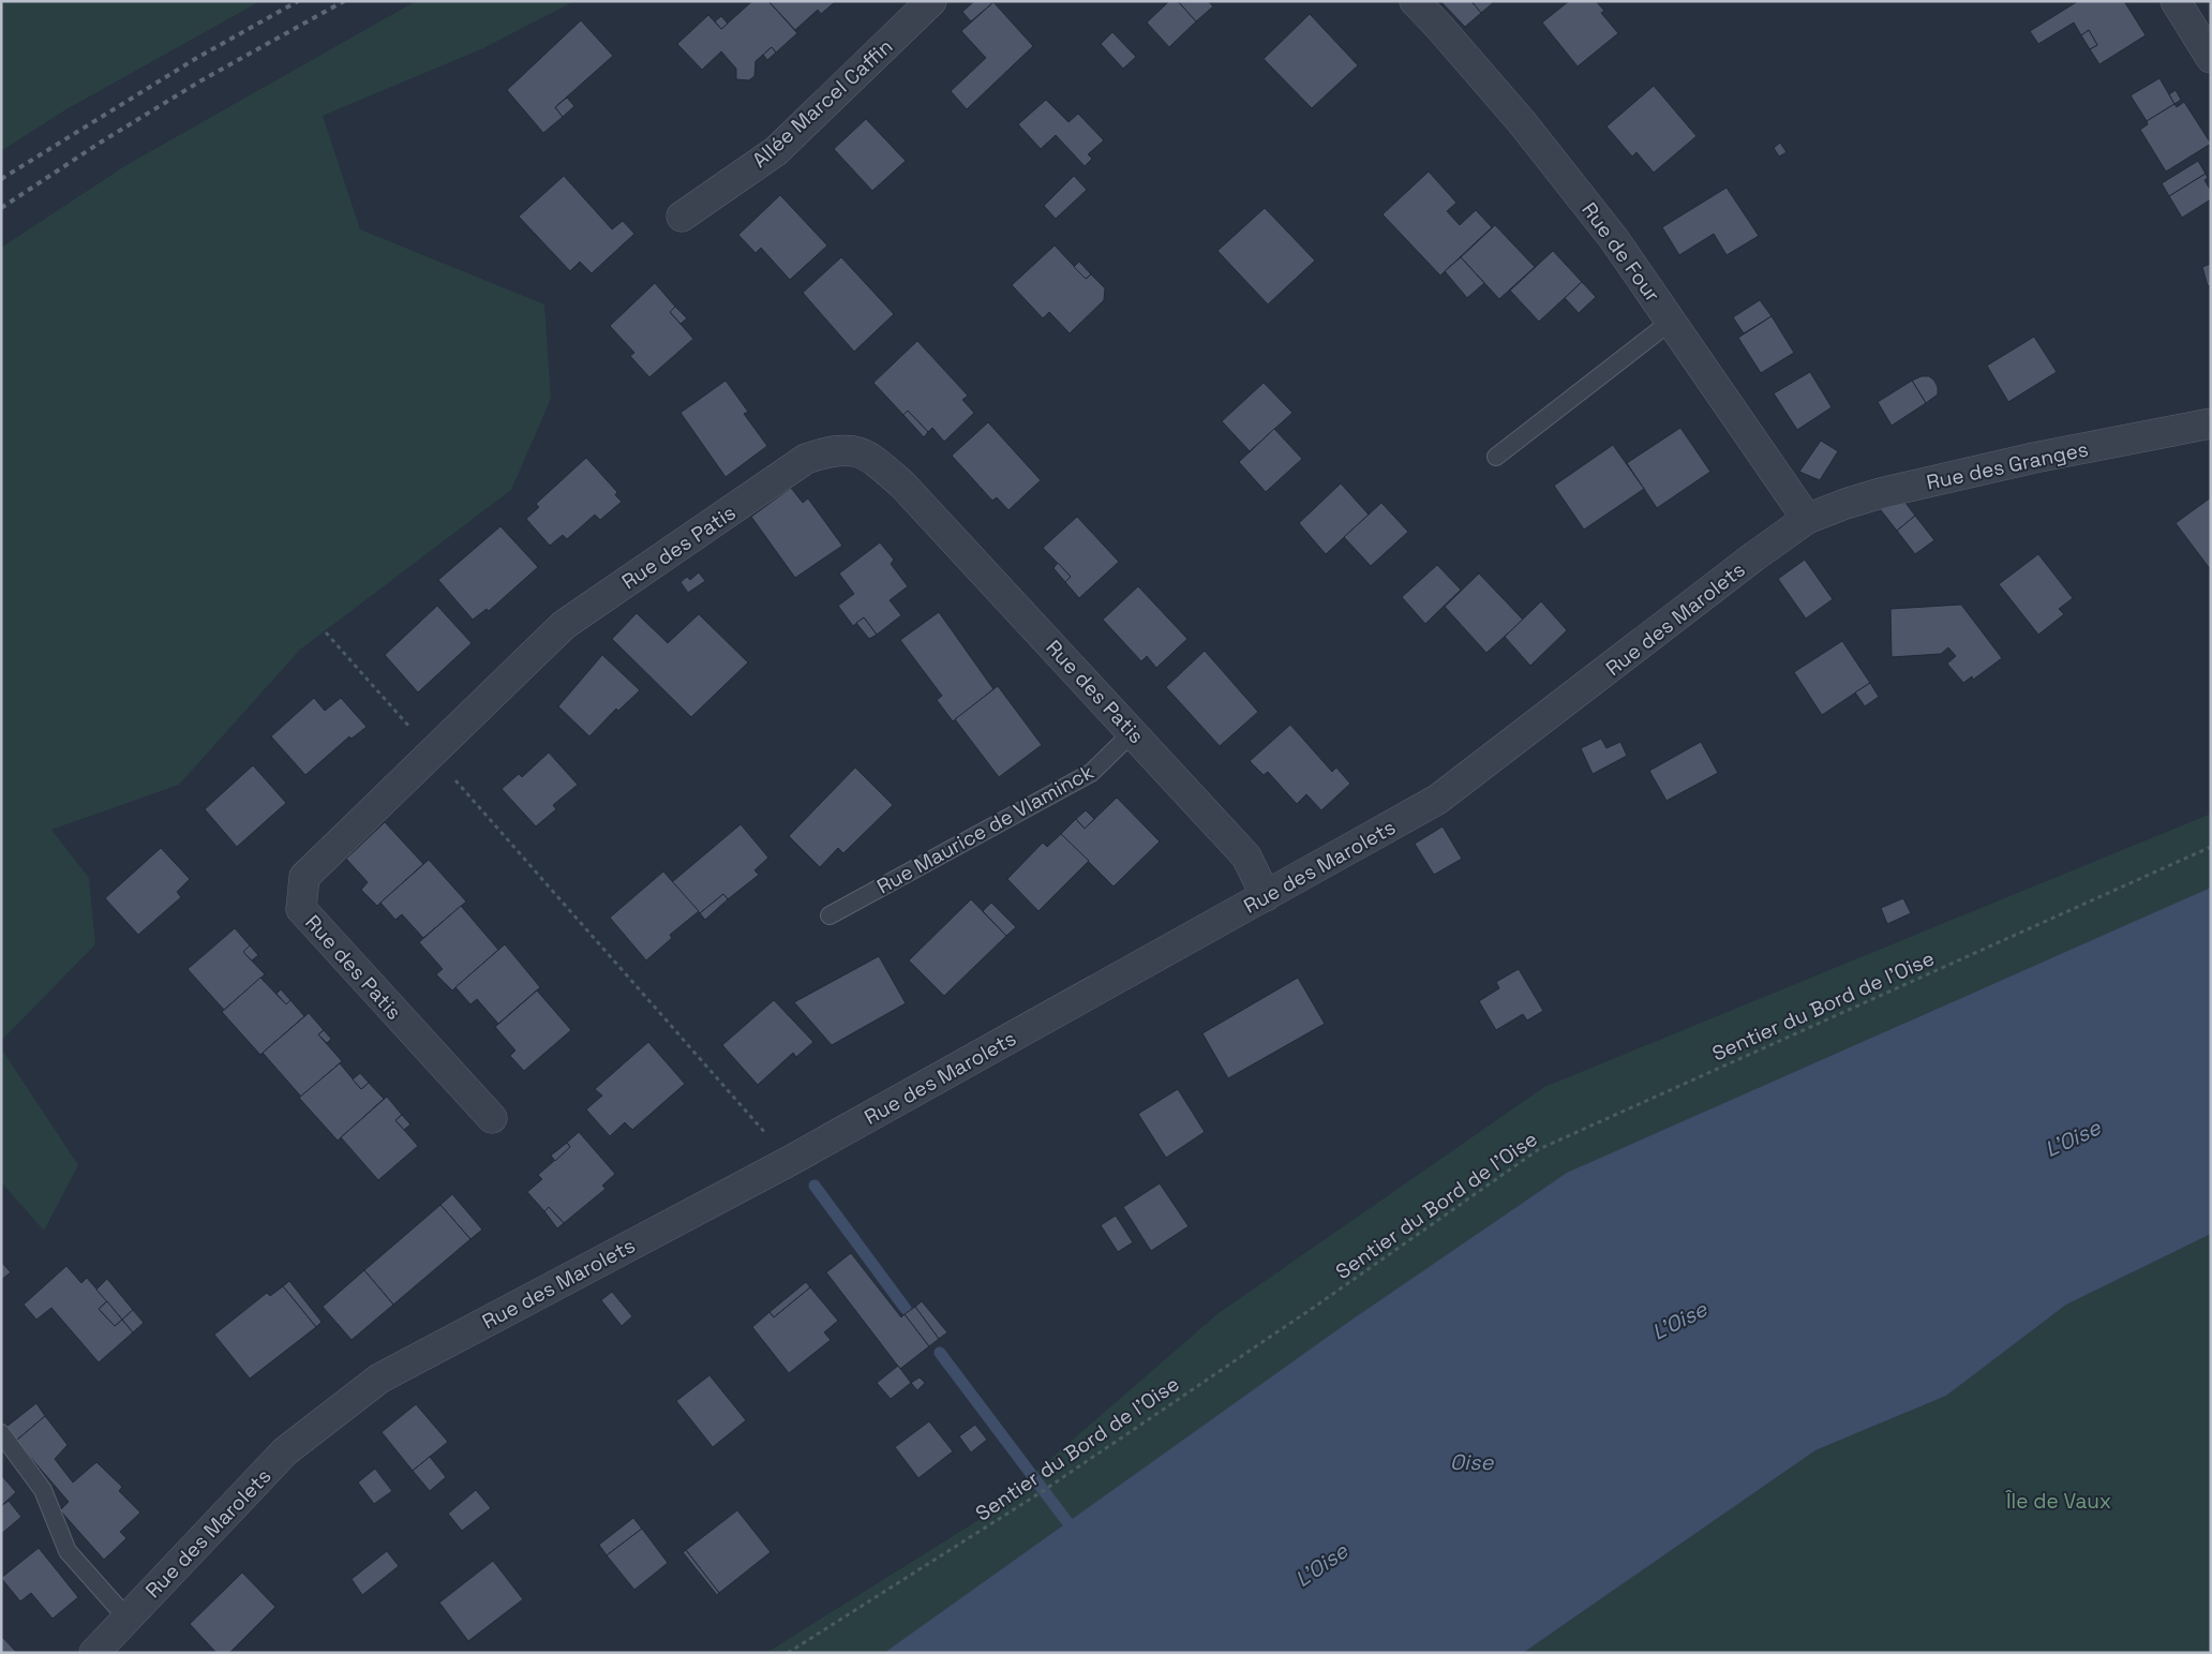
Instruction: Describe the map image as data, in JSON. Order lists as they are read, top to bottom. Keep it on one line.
{"streets":{"street":["Allée Marcel Caffin","Rue de Four","Rue des Granges","Rue des Patis","Rue des Marolets"],"lane":["Rue Maurice de Vlaminck"],"path":["Sentier du Bord de l'Oise"]},"crossings":[["Rue de Four","Rue des Granges"],["Rue de Four","Rue des Marolets"],["Rue des Granges","Rue des Marolets"],["Rue des Patis","Rue des Marolets"],["Rue des Patis","Rue Maurice de Vlaminck"]],"water":["L'Oise","Oise"],"parks":["Île de Vaux"]}
